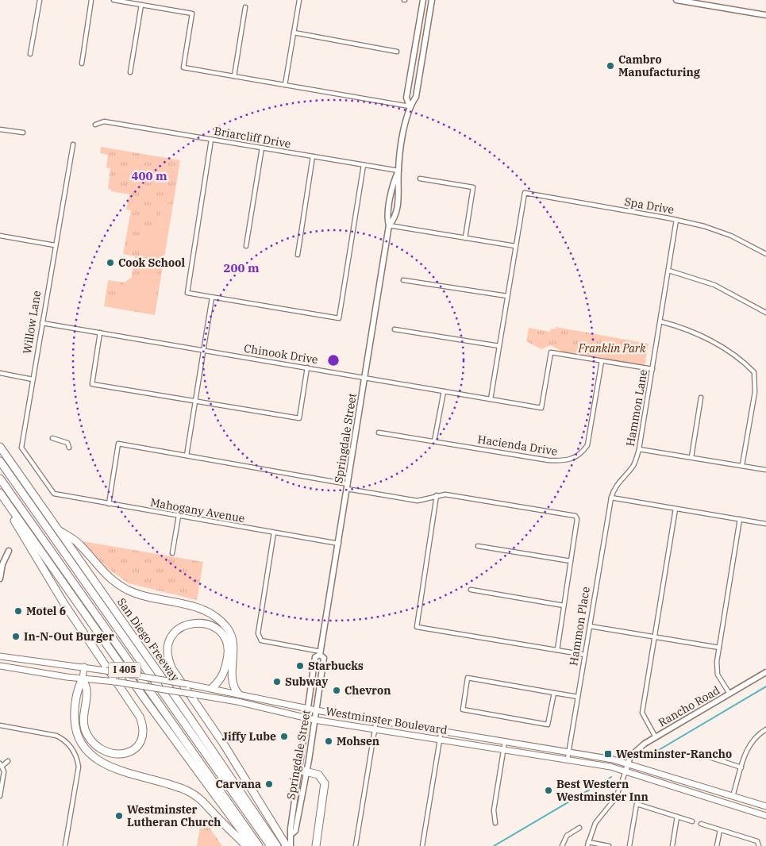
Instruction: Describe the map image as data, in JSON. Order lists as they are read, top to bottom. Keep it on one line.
{"streets":{"highway":["San Diego Freeway","I 405"],"main road":["Springdale Street","Rancho Road","Westminster Boulevard"],"street":["Briarcliff Drive","Spa Drive","Willow Lane","Chinook Drive","Hammon Lane","Hacienda Drive","Mahogany Avenue","Hammon Place"]},"crossings":[["Briarcliff Drive","Springdale Street"],["Spa Drive","Hammon Lane"],["Willow Lane","Chinook Drive"],["Willow Lane","Mahogany Avenue"],["Chinook Drive","Springdale Street"],["Chinook Drive","Hacienda Drive"],["Hammon Lane","Hammon Place"],["Springdale Street","Mahogany Avenue"],["Springdale Street","Westminster Boulevard"],["Hammon Place","Westminster Boulevard"],["Rancho Road","Westminster Boulevard"]],"parks":["Franklin Park"],"places":{"other":["Cambro Manufacturing","Cook School","Motel 6","In-N-Out Burger","Starbucks","Subway","Chevron","Jiffy Lube","Mohsen","Carvana","Best Western Westminster Inn","Westminster Lutheran Church"],"transit":["Westminster-Rancho"]},"rings":["400 m","200 m"]}
